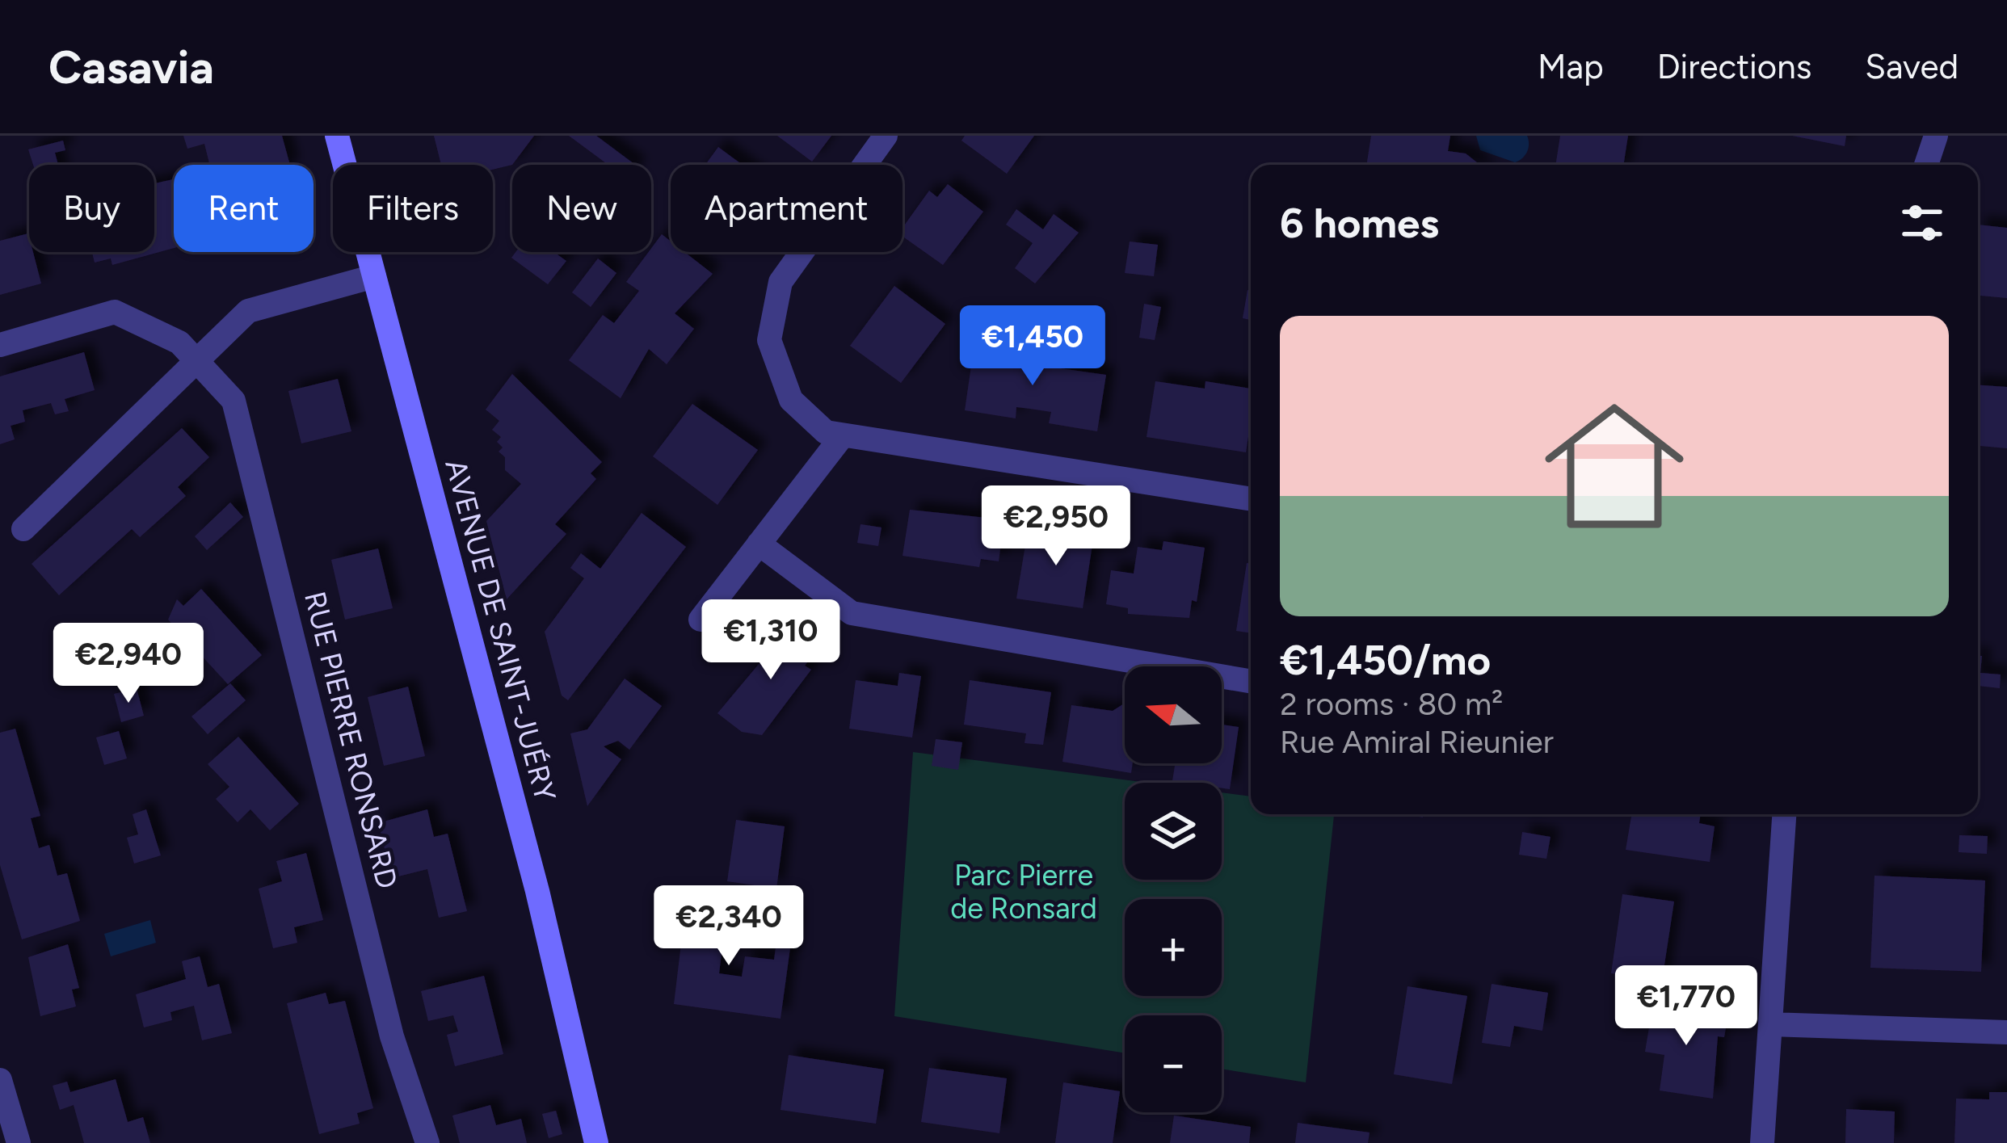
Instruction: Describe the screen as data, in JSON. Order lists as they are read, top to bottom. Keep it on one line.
{"streets":{"main road":["AVENUE DE SAINT-JUÉRY"],"street":["RUE PIERRE RONSARD"]},"parks":["Parc Pierre de Ronsard"],"north":"left","page":{"header":"Casavia","nav":["Map","Directions","Saved"],"chip":["Buy","Rent","Filters","New","Apartment"],"heading":"6 homes","list":[{"name":"€1,450/mo","note":"2 rooms · 80 m² · Rue Amiral Rieunier"}],"price":["€1,450","€2,950","€1,310","€2,940","€2,340","€1,770"],"map_buttons":["+","−"]}}
